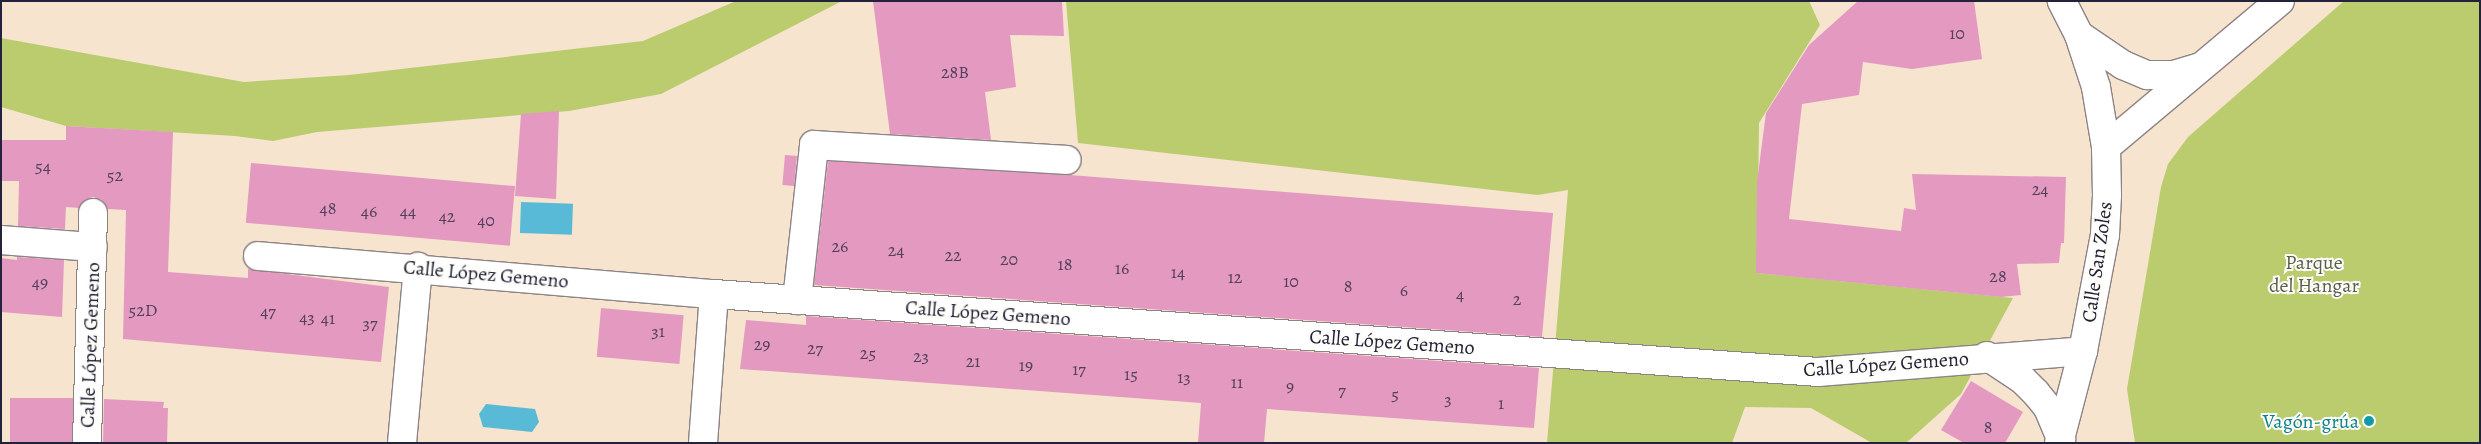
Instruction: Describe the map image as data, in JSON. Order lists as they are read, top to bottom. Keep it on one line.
{"streets":{"street":["Calle San Zoles","Calle López Gemeno"]},"crossings":[["Calle San Zoles","Calle López Gemeno"]],"parks":["Parque del Hangar"],"places":["Vagón-grúa"],"house_numbers":["10","28B","54","52","24","48","46","44","42","40","26","24","22","20","18","16","14","28","12","10","49","8","6","4","2","52D","47","43","41","37","31","29","27","25","23","21","19","17","15","13","11","9","7","5","3","1","8"]}
